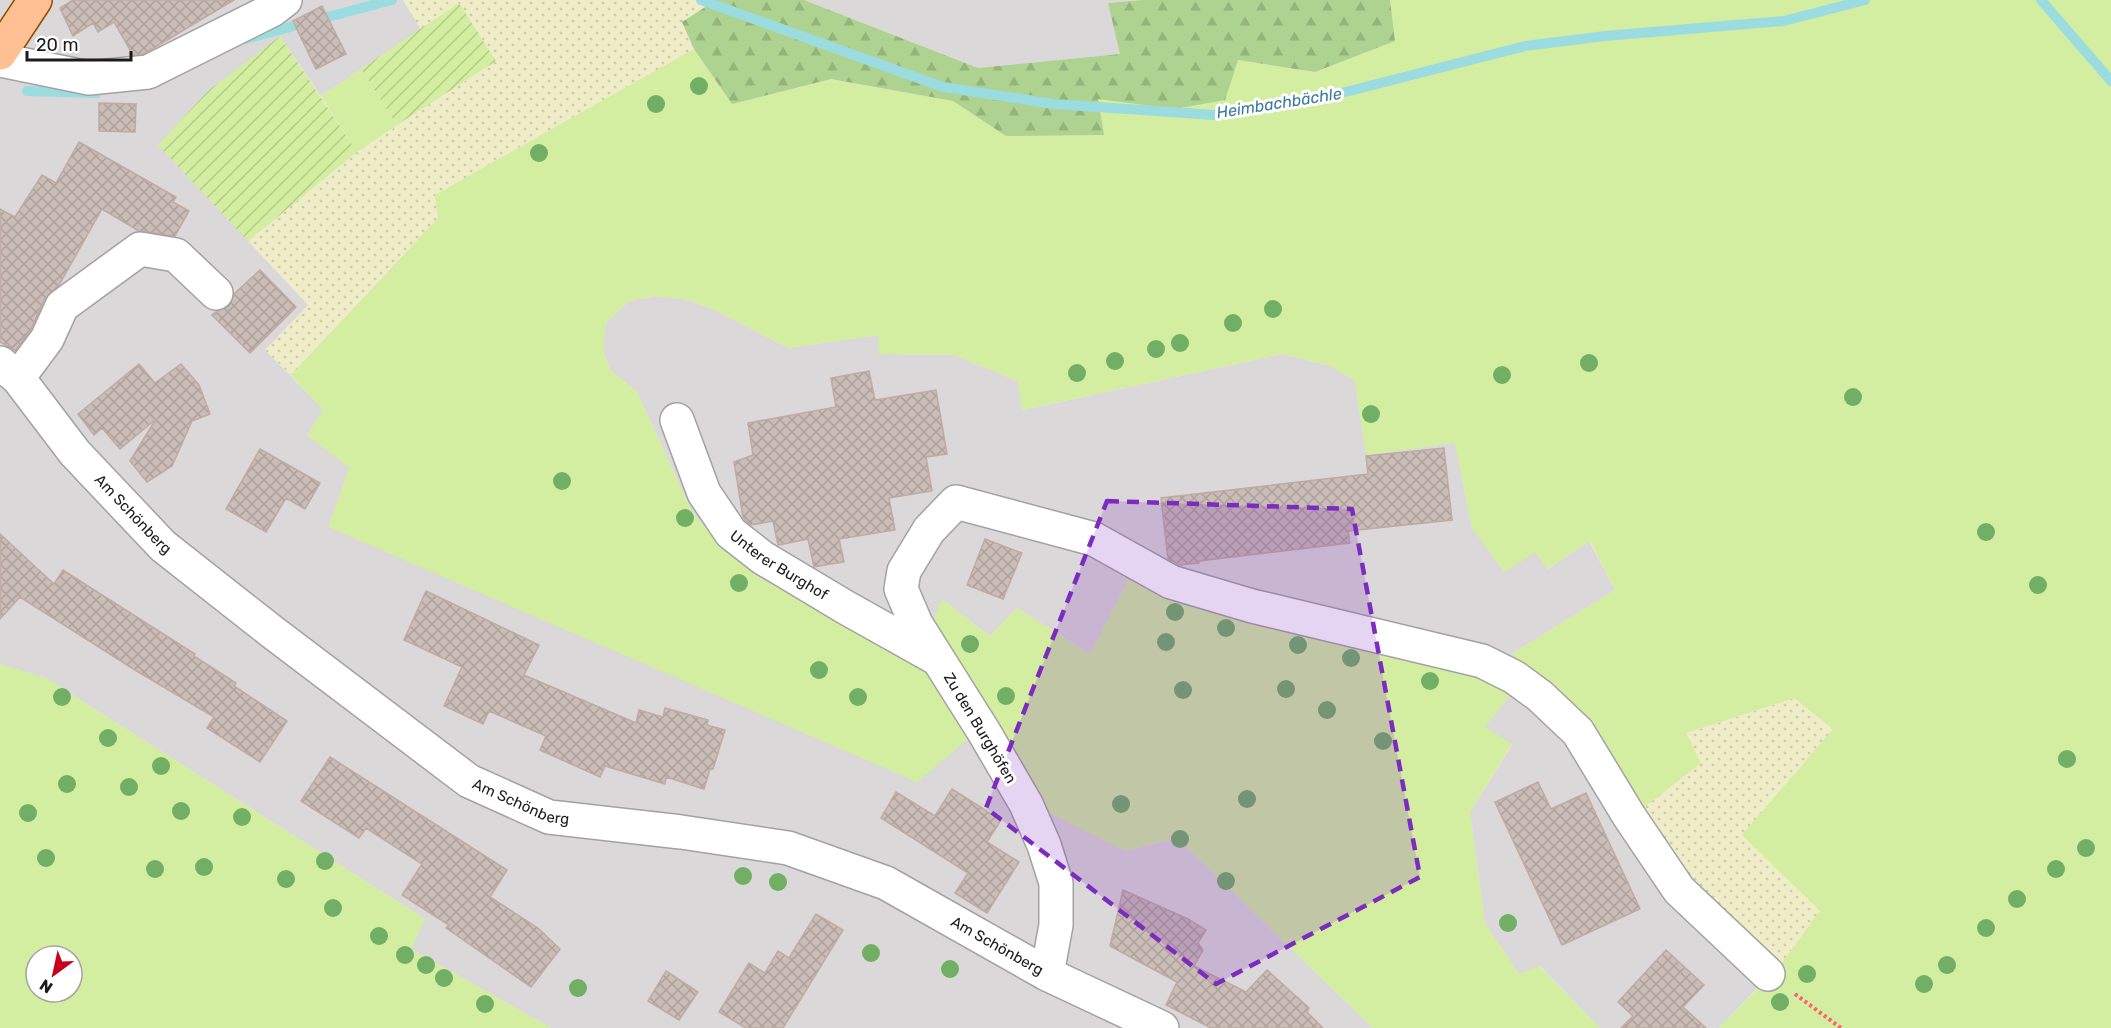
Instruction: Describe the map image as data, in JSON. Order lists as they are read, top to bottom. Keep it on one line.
{"streets":{"street":["Am Schönberg","Unterer Burghof","Zu den Burghöfen"]},"crossings":[["Am Schönberg","Zu den Burghöfen"],["Unterer Burghof","Zu den Burghöfen"]],"water":["Heimbachbächle"],"scale_bar":"20 m","north":"bottom left"}
